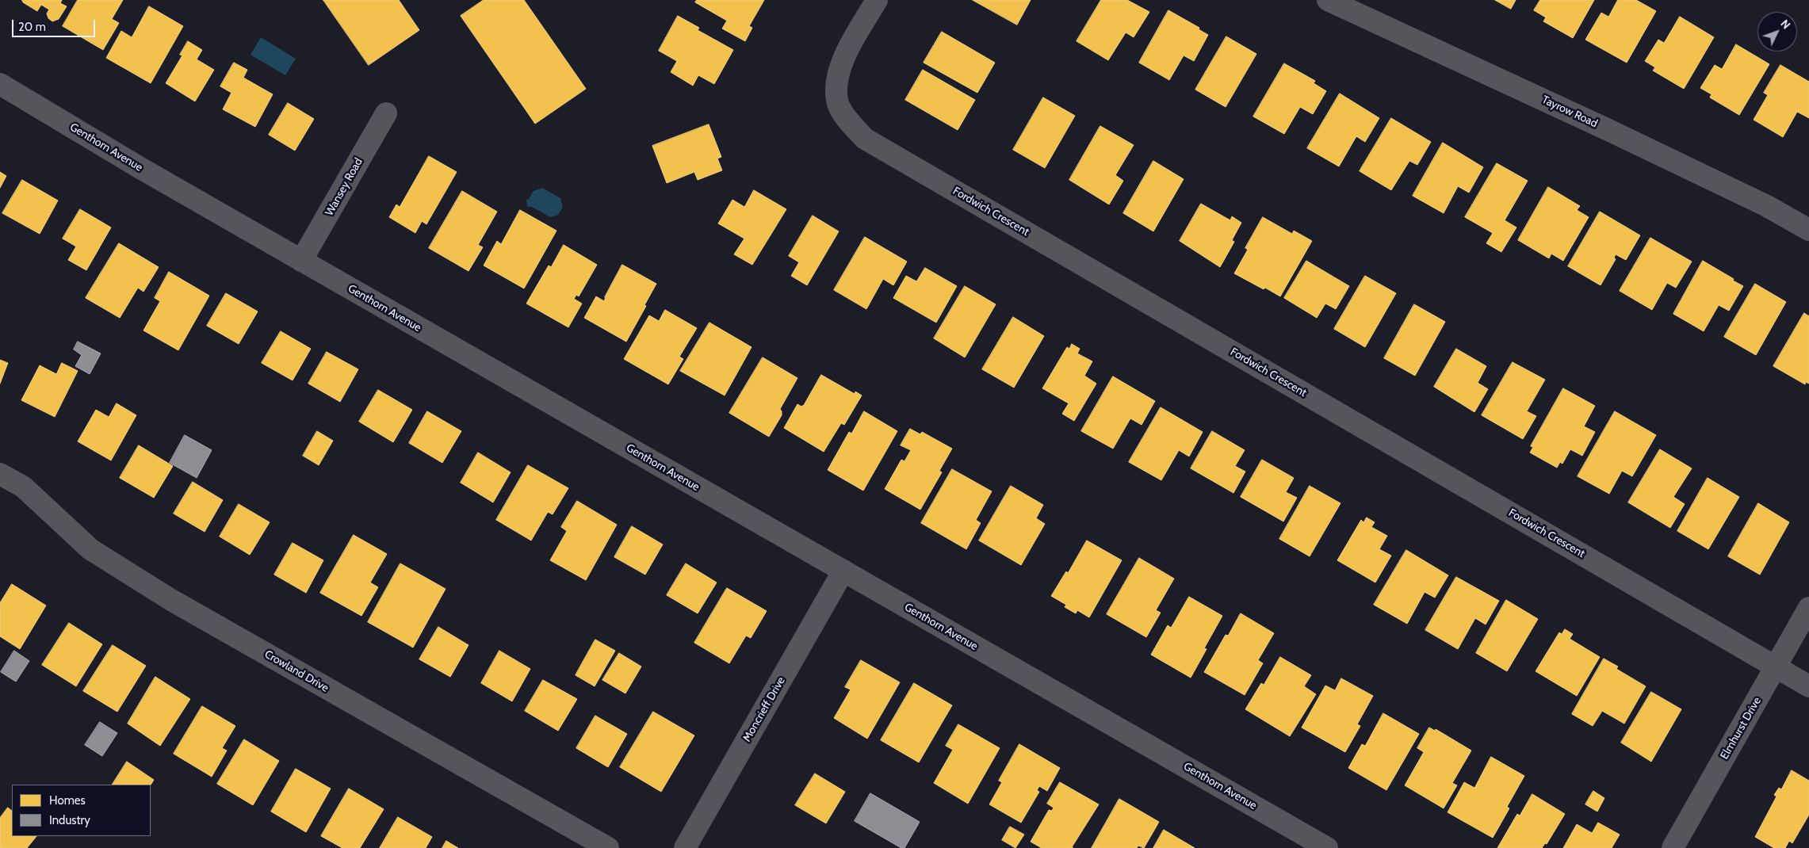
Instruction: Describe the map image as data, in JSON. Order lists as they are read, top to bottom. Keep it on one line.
{"streets":{"street":["Tayrow Road","Genthorn Avenue","Wansey Road","Fordwich Crescent","Crowland Drive","Moncrieff Drive","Elmhurst Drive"]},"crossings":[["Genthorn Avenue","Wansey Road"],["Genthorn Avenue","Moncrieff Drive"],["Fordwich Crescent","Elmhurst Drive"]],"legend":["Homes","Industry"],"scale_bar":"20 m","north":"top right"}
